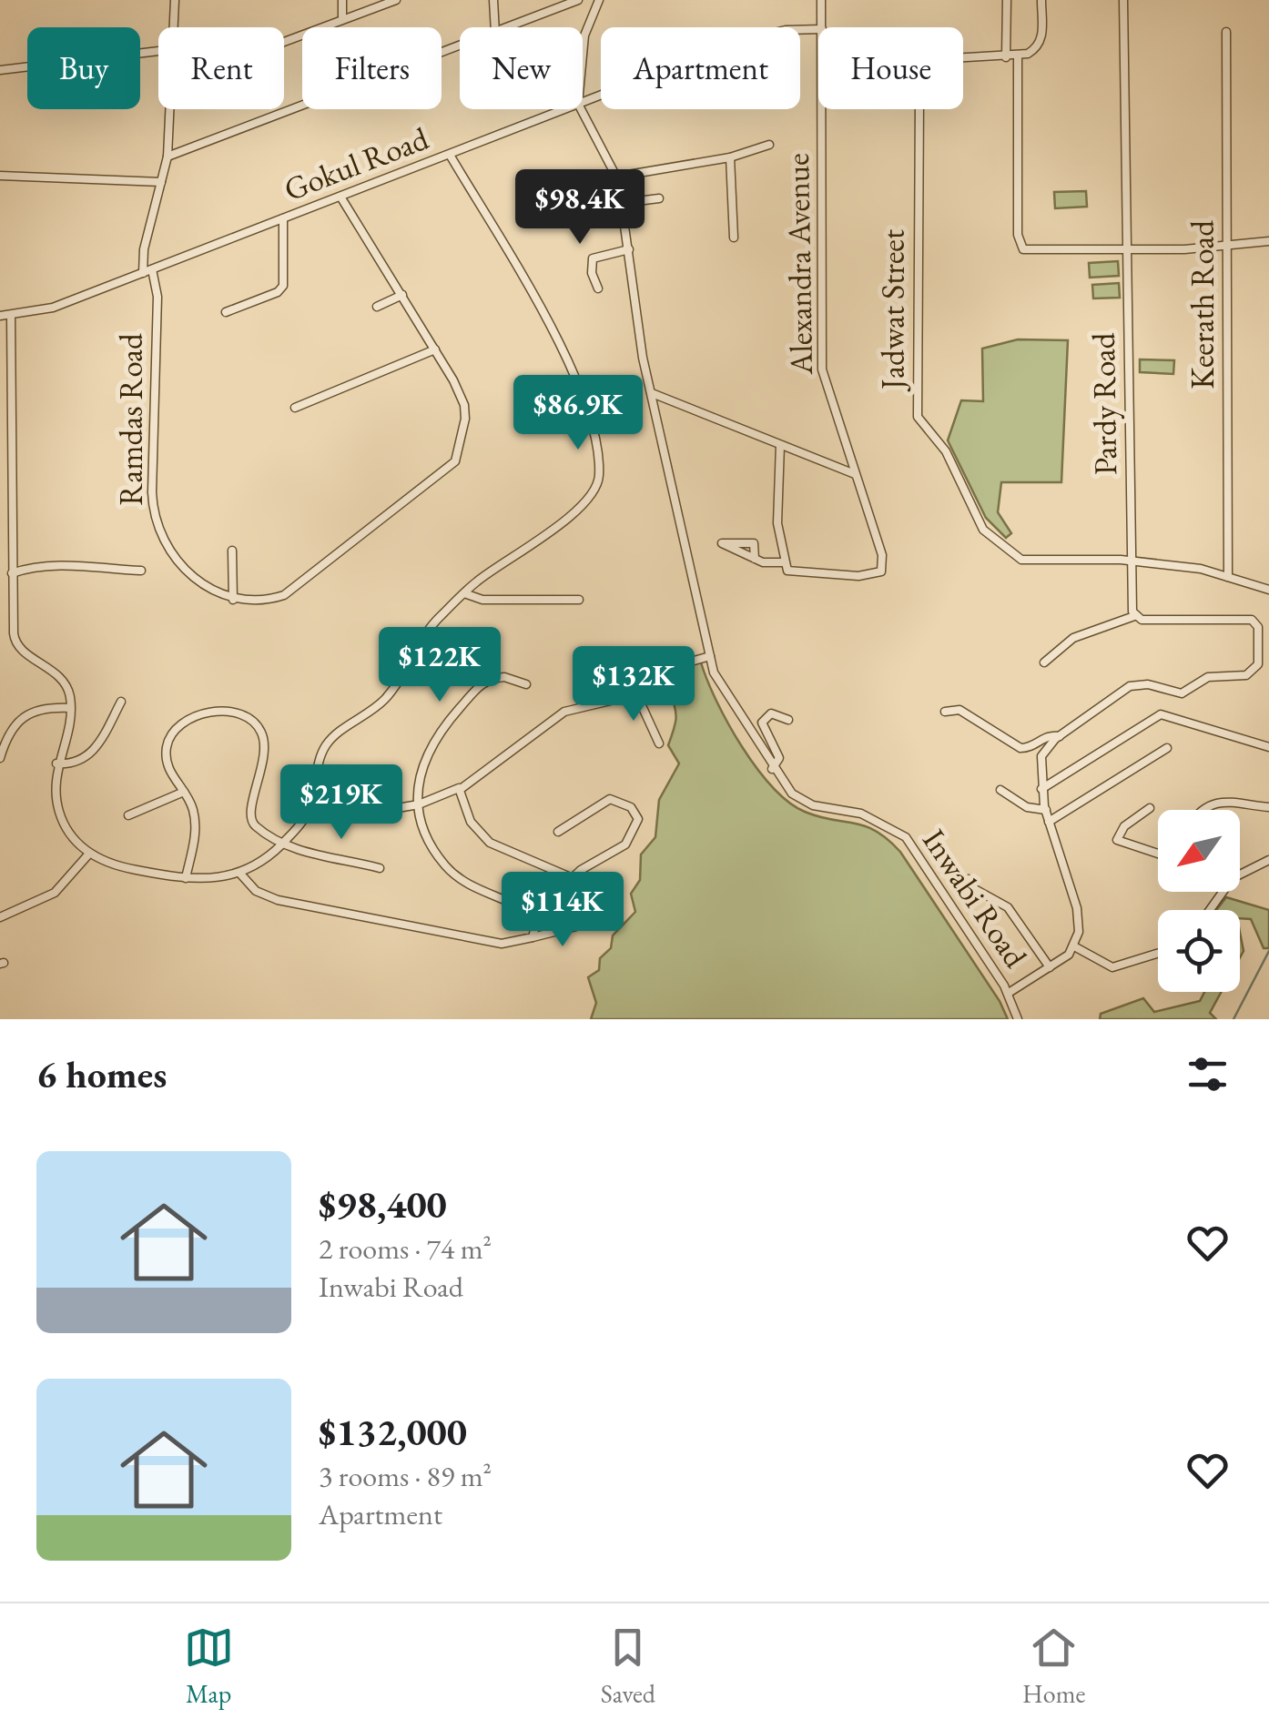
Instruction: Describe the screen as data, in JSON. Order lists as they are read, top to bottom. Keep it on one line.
{"streets":{"street":["Gokul Road","Alexandra Avenue","Keerath Road","Jadwat Street","Pardy Road","Ramdas Road","Inwabi Road"]},"crossings":[["Gokul Road","Ramdas Road"],["Jadwat Street","Pardy Road"]],"north":"bottom left","page":{"chip":["Buy","Rent","Filters","New","Apartment","House"],"price":["$98.4K","$86.9K","$122K","$132K","$219K","$114K"],"heading":"6 homes","list":[{"name":"$98,400","note":"2 rooms · 74 m² · Inwabi Road"},{"name":"$132,000","note":"3 rooms · 89 m² · Apartment"}],"tabs":["Map","Saved","Home"]}}
